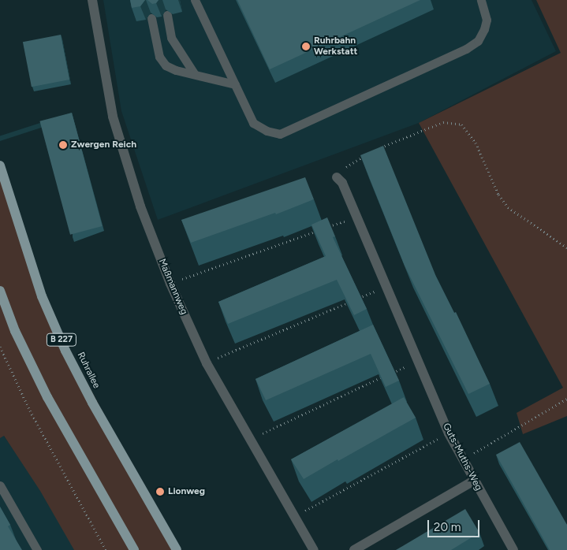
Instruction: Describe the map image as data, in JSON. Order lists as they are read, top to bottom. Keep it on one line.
{"streets":{"main road":["B 227","Ruhrallee"],"street":["Maßmannweg","Guts-Muths-Weg"]},"places":["Ruhrbahn Werkstatt","Zwergen Reich","Lionweg"],"scale_bar":"20 m"}
